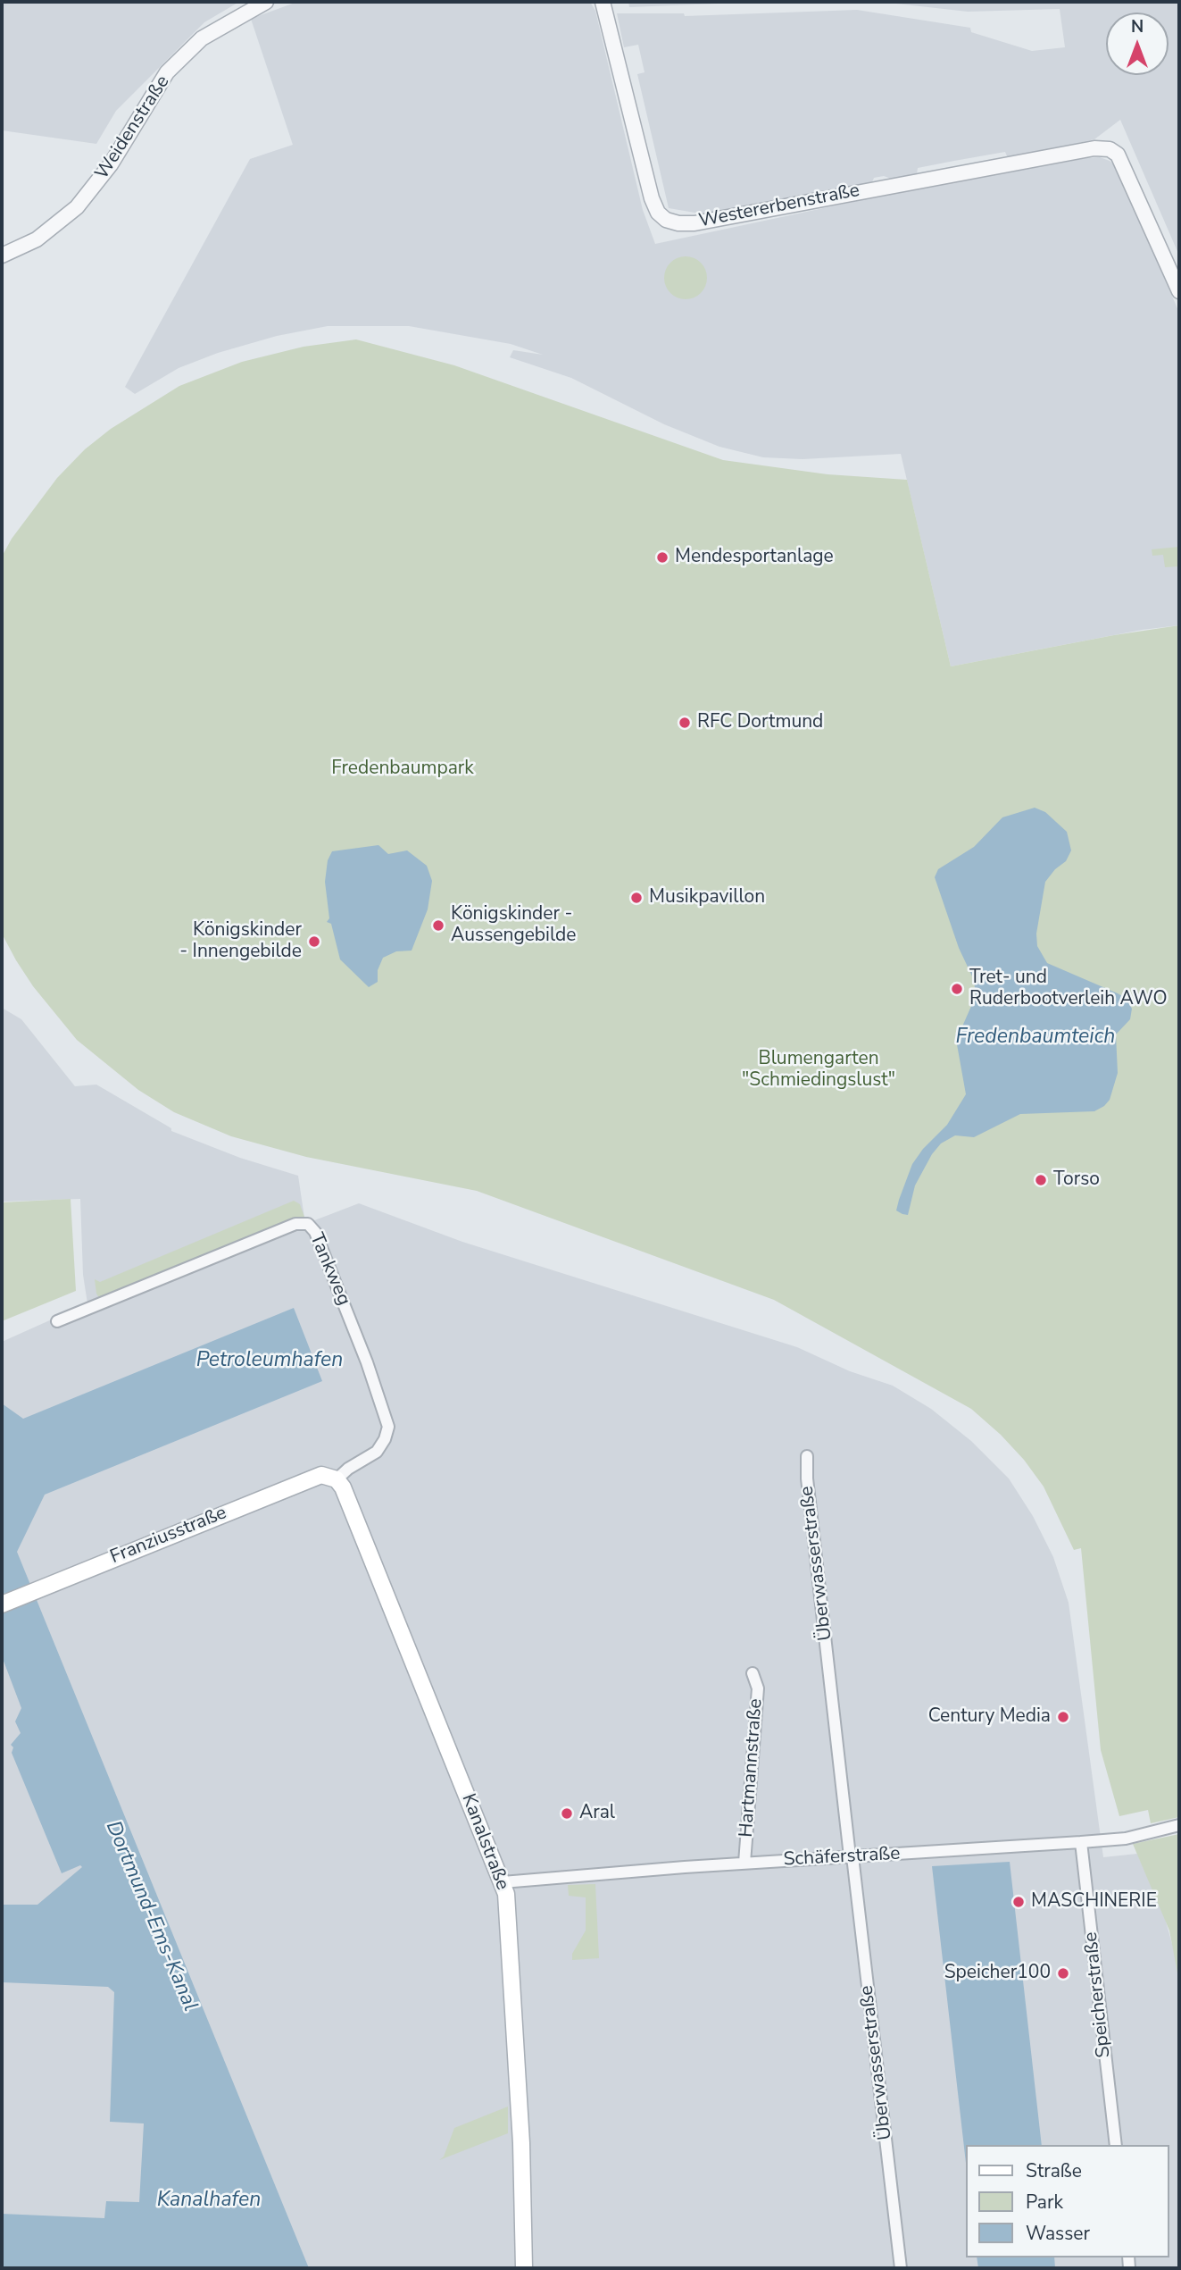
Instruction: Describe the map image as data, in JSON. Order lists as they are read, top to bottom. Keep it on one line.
{"streets":{"main road":["Franziusstraße","Kanalstraße"],"street":["Weidenstraße","Westererbenstraße","Tankweg","Überwasserstraße","Hartmannstraße","Schäferstraße","Speicherstraße"]},"crossings":[["Tankweg","Franziusstraße"],["Tankweg","Kanalstraße"],["Franziusstraße","Kanalstraße"],["Überwasserstraße","Schäferstraße"],["Hartmannstraße","Schäferstraße"],["Kanalstraße","Schäferstraße"],["Schäferstraße","Speicherstraße"]],"water":["Fredenbaumteich","Petroleumhafen","Dortmund-Ems-Kanal","Kanalhafen"],"parks":["Fredenbaumpark","Blumengarten \"Schmiedingslust\""],"places":["Mendesportanlage","RFC Dortmund","Musikpavillon","Königskinder - Aussengebilde","Königskinder - Innengebilde","Tret- und Ruderbootverleih AWO","Torso","Century Media","Aral","MASCHINERIE","Speicher100"],"legend":["Straße","Park","Wasser"],"north":"top"}
